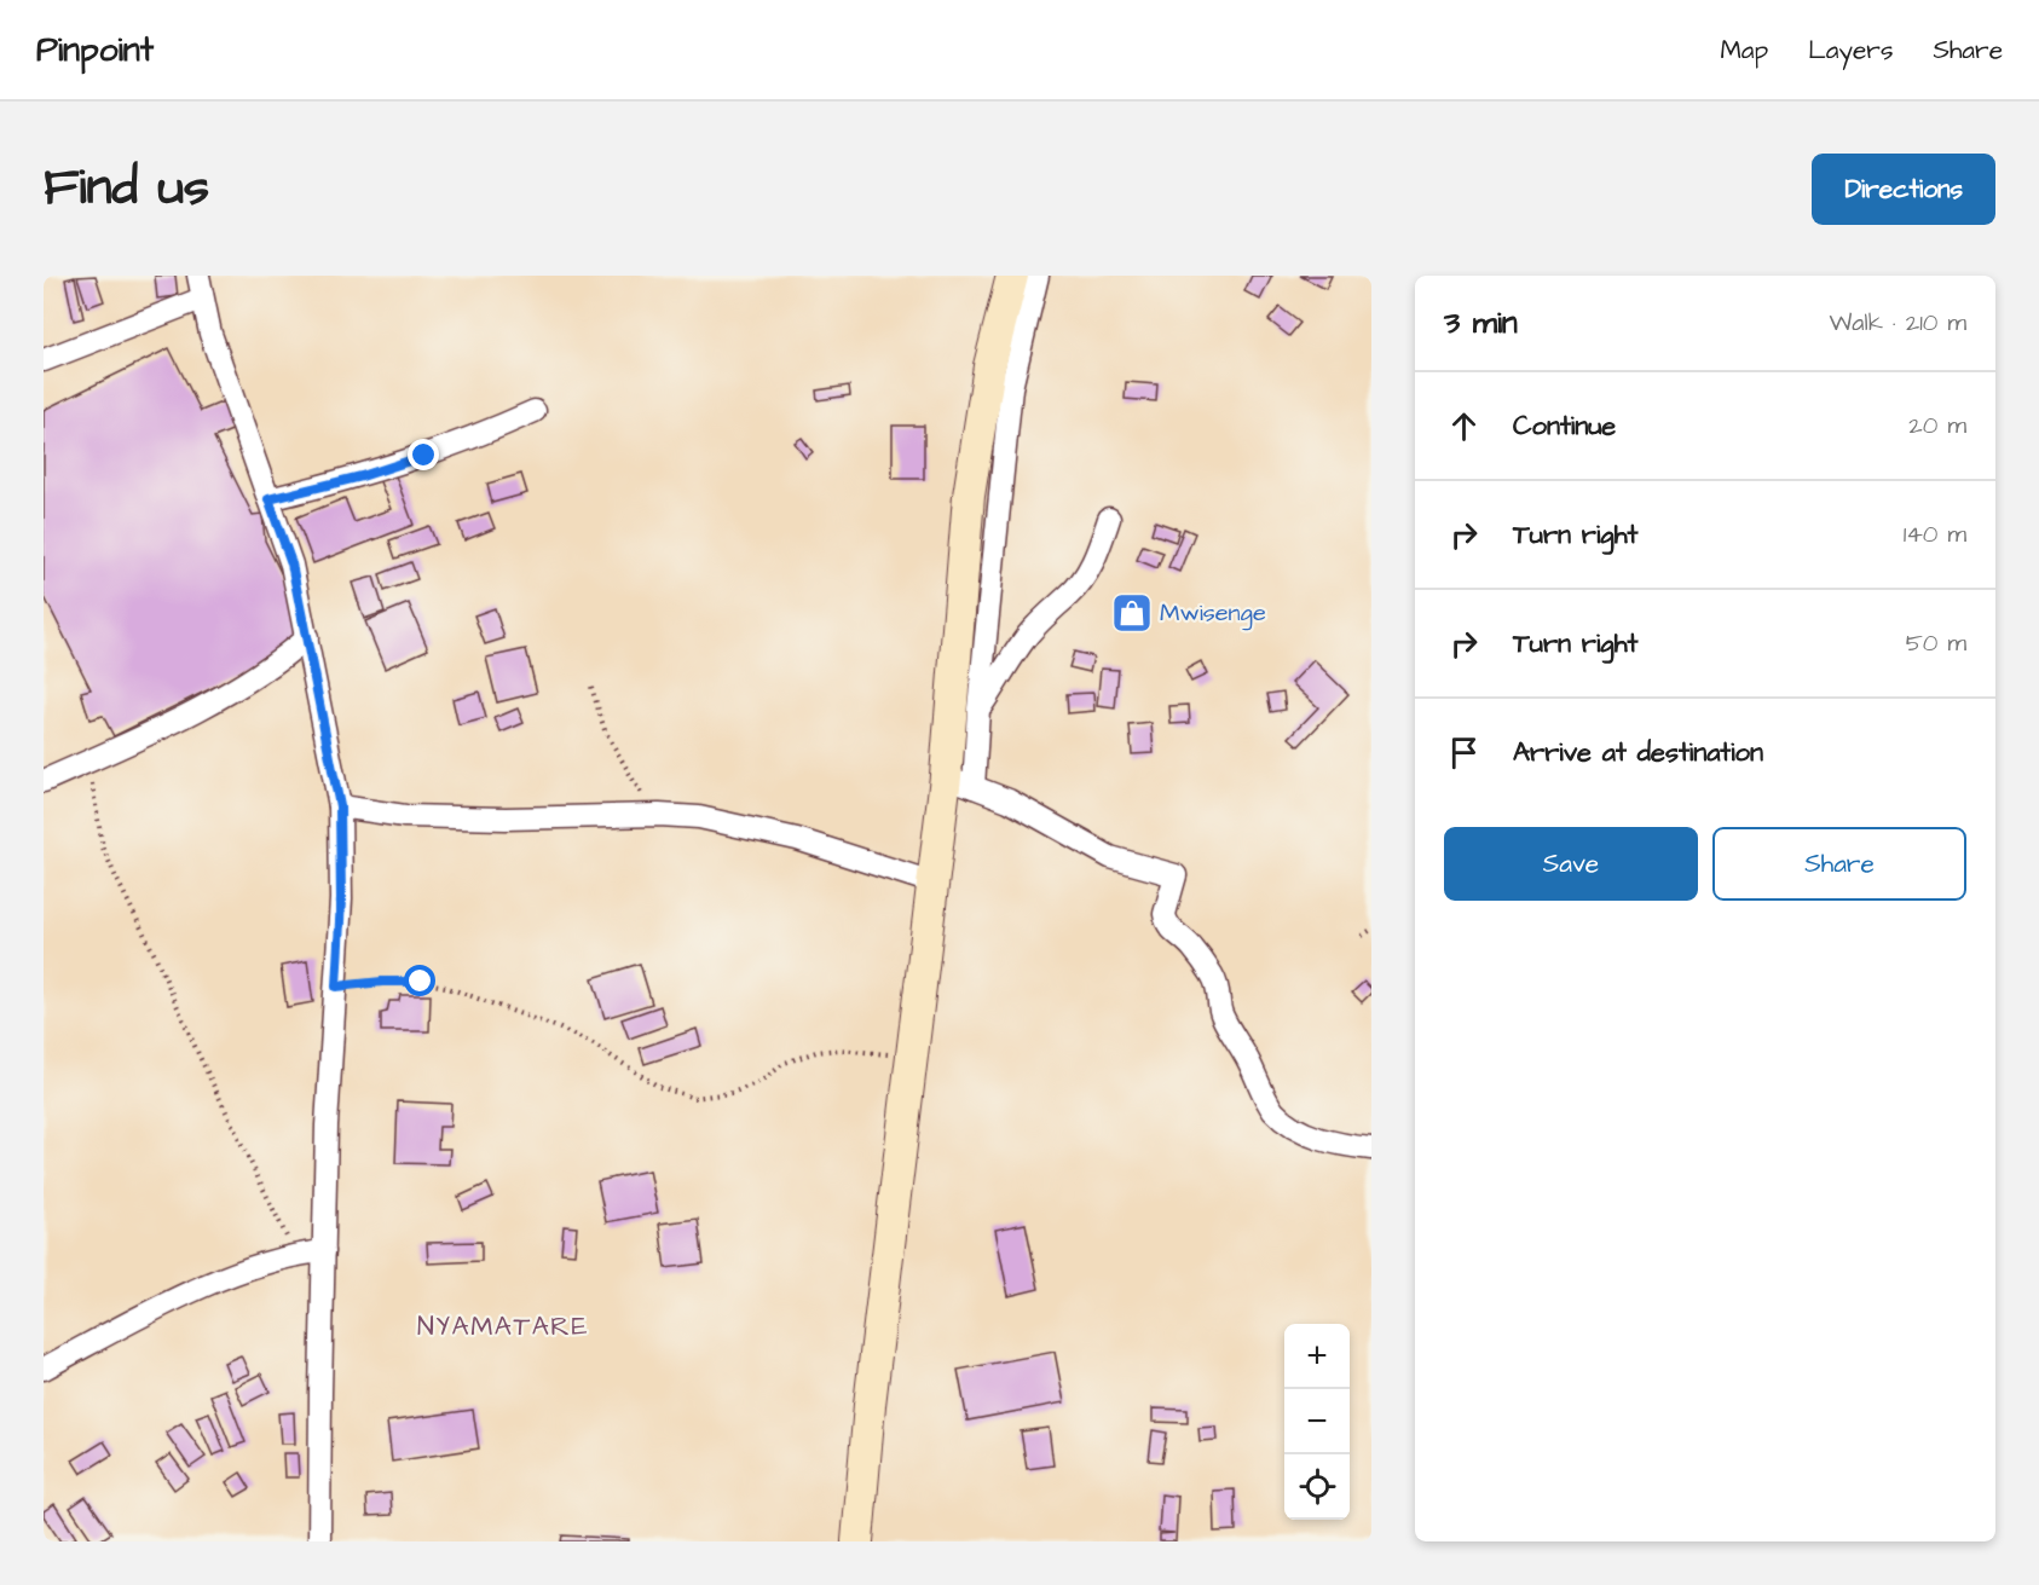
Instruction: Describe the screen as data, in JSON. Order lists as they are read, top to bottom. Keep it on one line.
{"districts":["NYAMATARE"],"places":{"shop":["Mwisenge"]},"page":{"header":"Pinpoint","nav":["Map","Layers","Share"],"title":"Find us","buttons":["Directions",["Save","Share"]],"heading":["3 min","Walk · 210 m"],"list":[["Continue","20 m"],["Turn right","140 m"],["Turn right","50 m"],"Arrive at destination"],"map_buttons":["+","−"]}}
